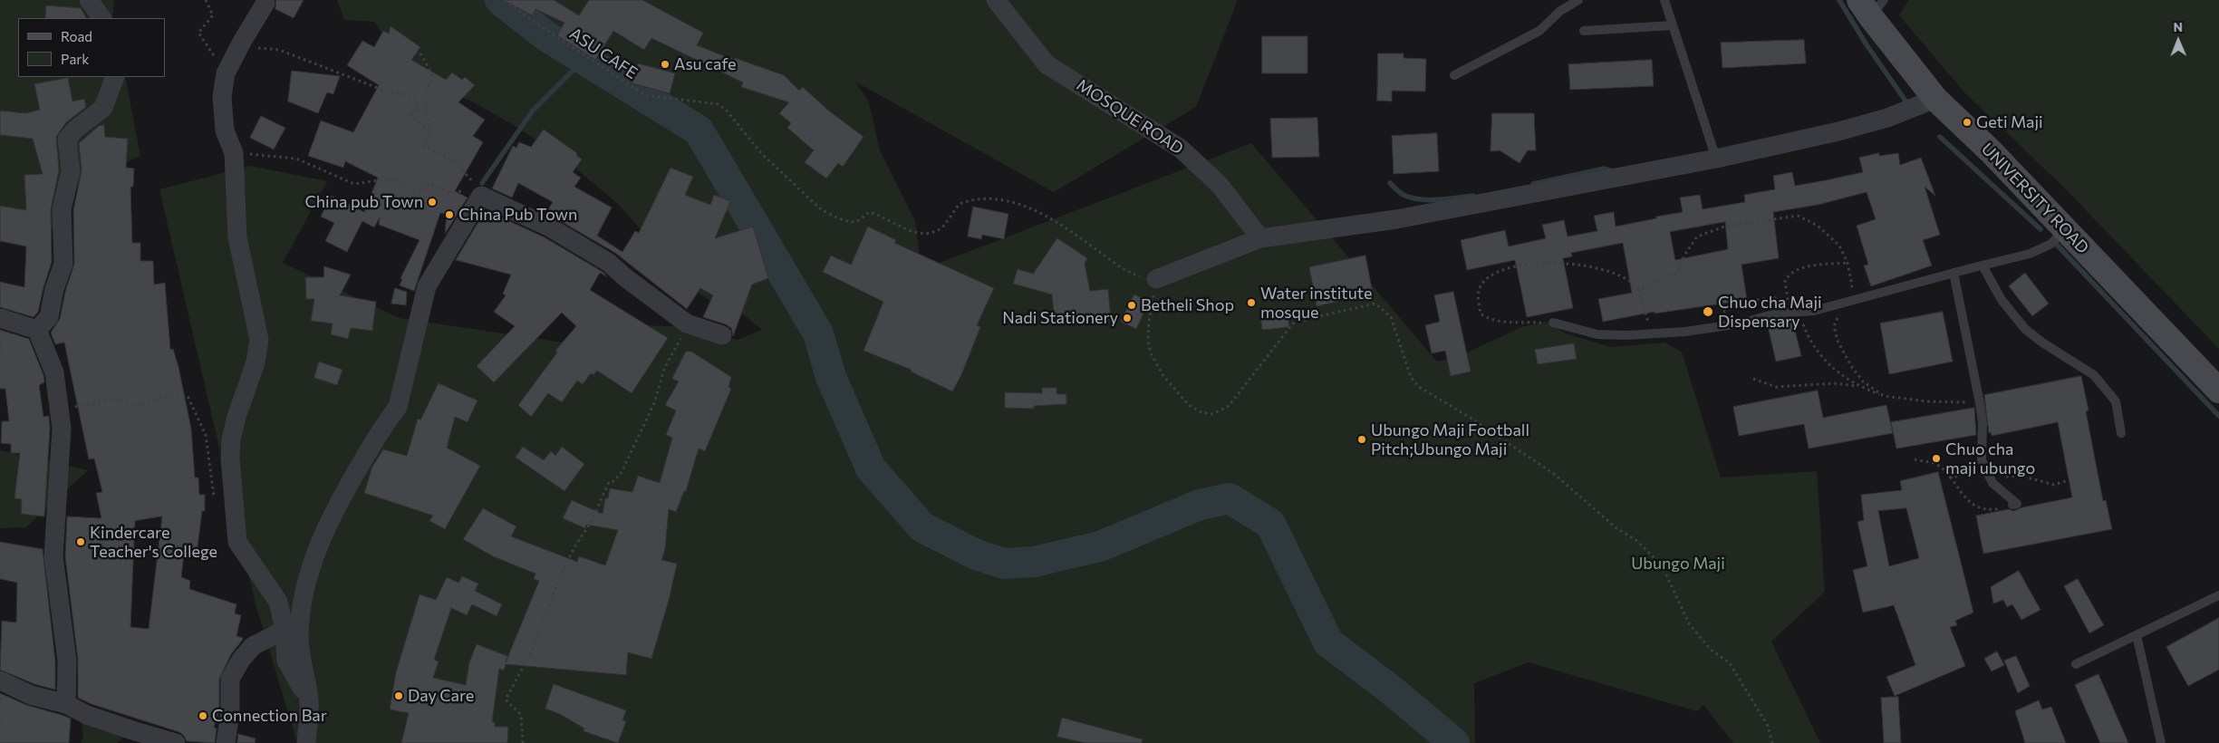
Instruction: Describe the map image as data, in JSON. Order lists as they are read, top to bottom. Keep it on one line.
{"streets":{"street":["MOSQUE ROAD","UNIVERSITY ROAD"],"path":["ASU CAFE"]},"parks":["Ubungo Maji"],"places":["Asu cafe","Geti Maji","China pub Town","China Pub Town","Water institute mosque","Betheli Shop","Chuo cha Maji Dispensary","Nadi Stationery","Ubungo Maji Football Pitch;Ubungo Maji","Chuo cha maji ubungo","Kindercare Teacher's College","Day Care","Connection Bar"],"legend":["Road","Park"],"north":"top"}
